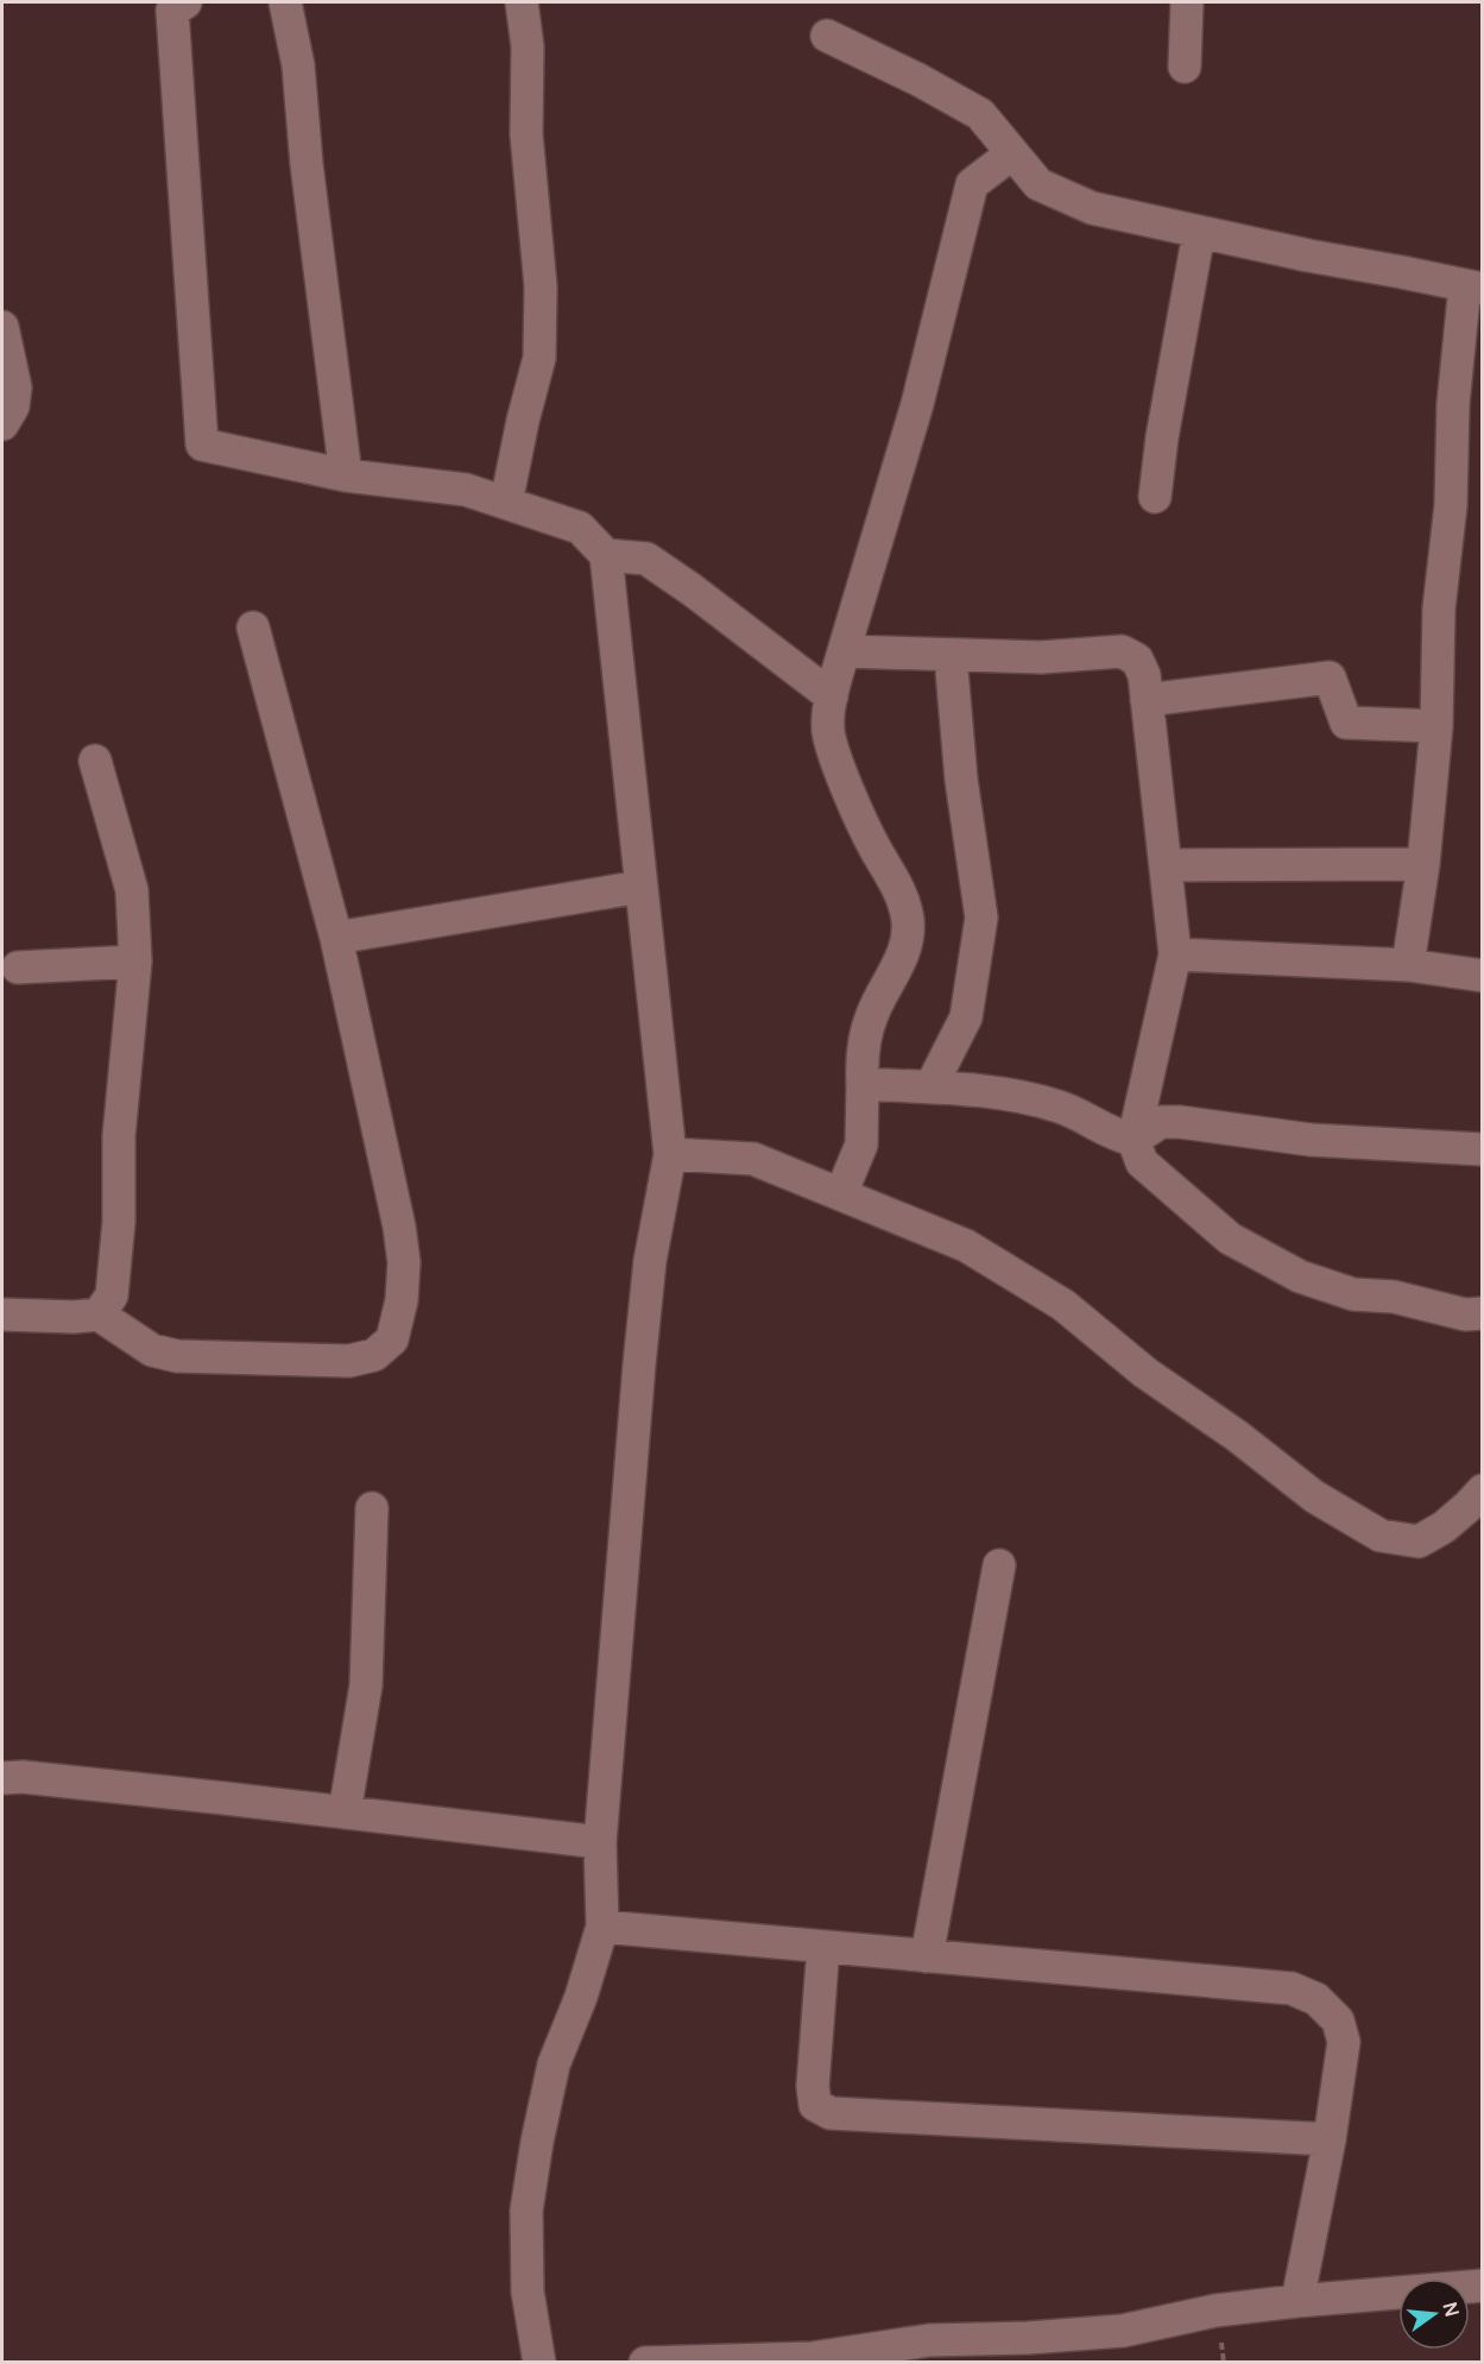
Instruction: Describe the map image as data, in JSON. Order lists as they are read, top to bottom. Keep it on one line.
{"north":"right"}
